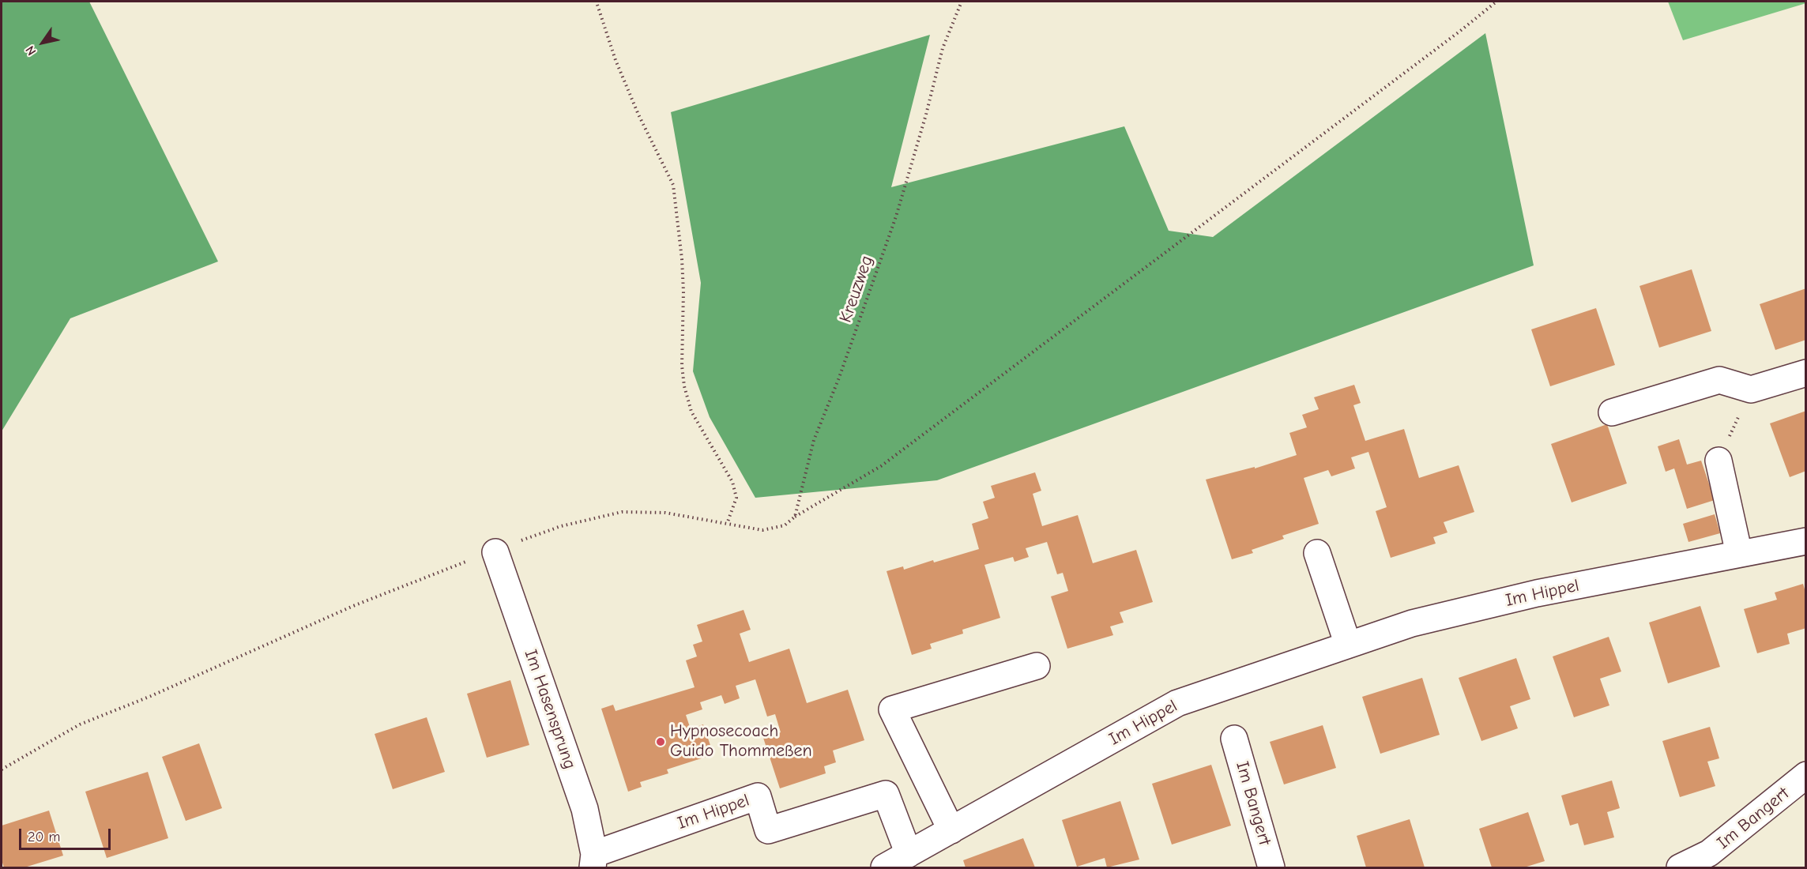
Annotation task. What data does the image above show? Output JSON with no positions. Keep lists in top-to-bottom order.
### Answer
{
  "streets": {
    "street": ["Im Hippel", "Im Hasensprung", "Im Bangert"],
    "path": ["Kreuzweg"]
  },
  "crossings": [
    ["Im Hippel", "Im Hasensprung"]
  ],
  "places": ["Hypnosecoach Guido Thommeßen"],
  "scale_bar": "20 m",
  "north": "bottom left"
}
